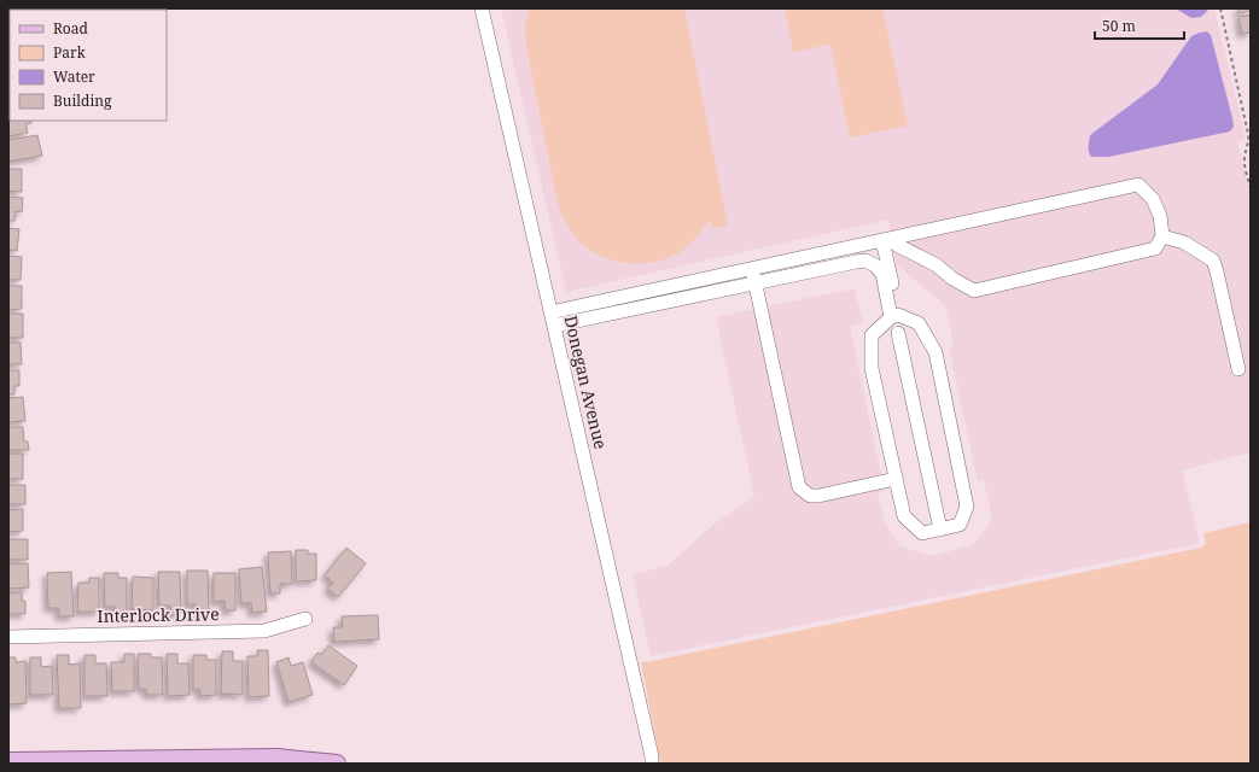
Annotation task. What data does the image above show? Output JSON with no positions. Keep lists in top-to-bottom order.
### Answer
{
  "streets": {
    "street": ["Donegan Avenue", "Interlock Drive"]
  },
  "legend": [
    "Road",
    "Park",
    "Water",
    "Building"
  ],
  "scale_bar": "50 m"
}
